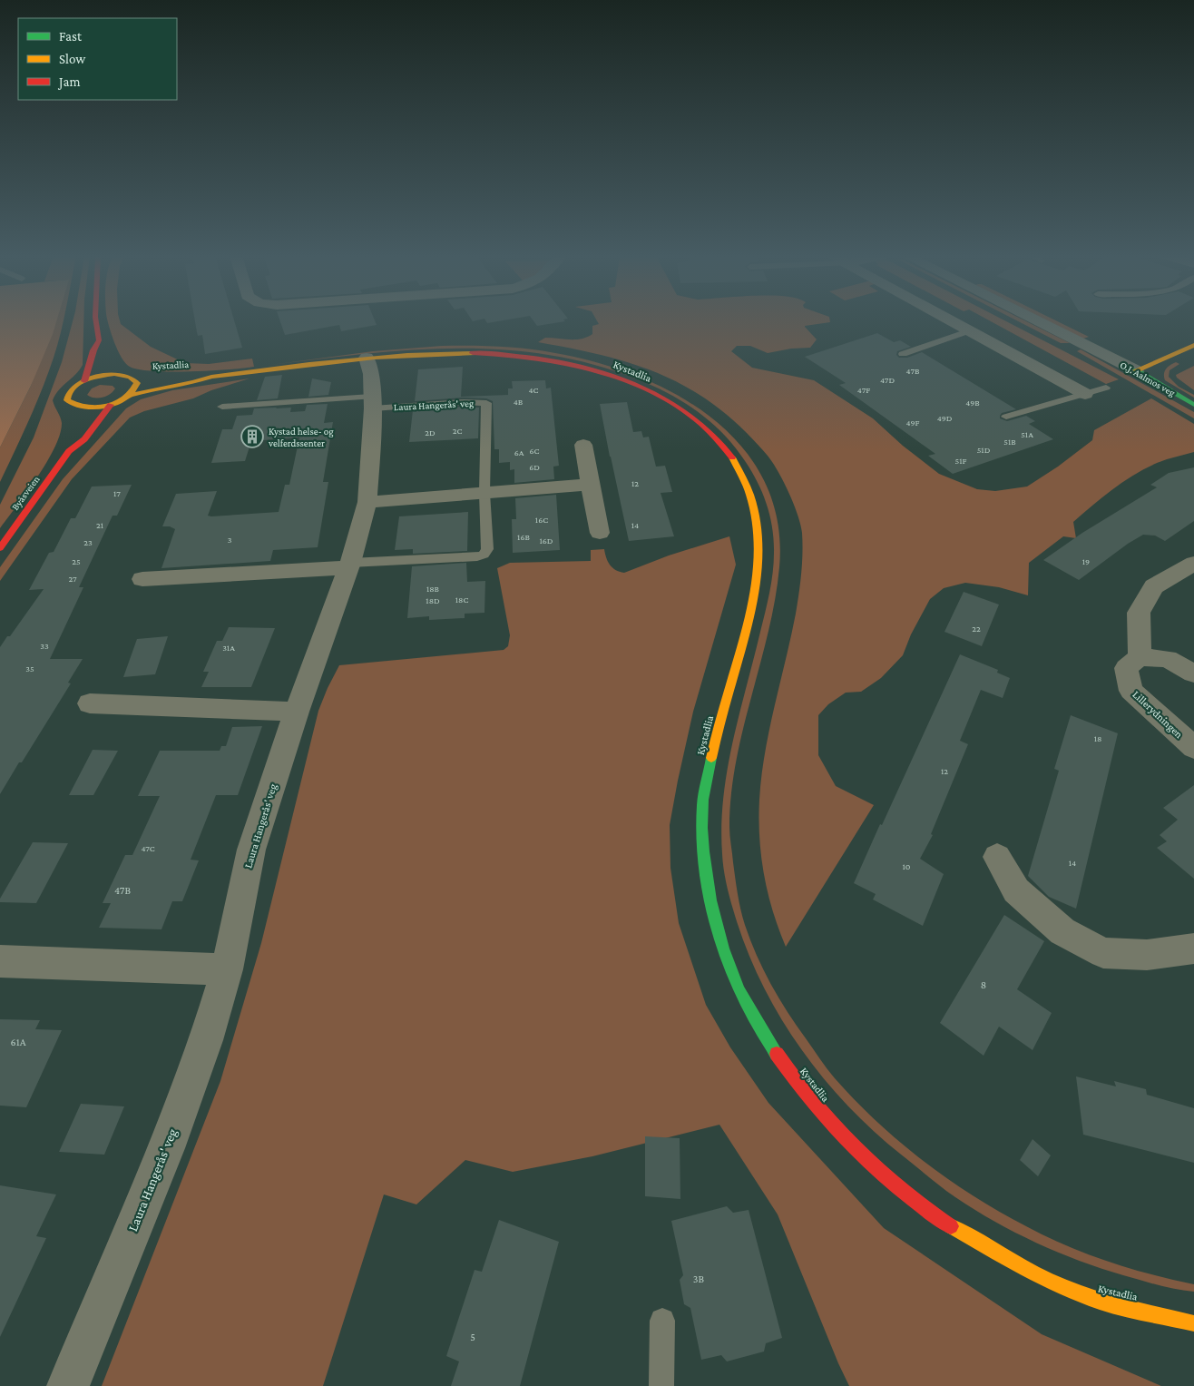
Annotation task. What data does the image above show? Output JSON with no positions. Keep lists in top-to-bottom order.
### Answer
{
  "streets": {
    "street": [
      "Kystadlia",
      "O.J. Aalmos veg",
      "Laura Hangerås' veg",
      "Byåsveien",
      "Lillerydningen"
    ]
  },
  "crossings": [
    ["Kystadlia", "Laura Hangerås' veg"],
    ["Kystadlia", "Byåsveien"]
  ],
  "places": {
    "building": ["Kystad helse- og velferdssenter"]
  },
  "house_numbers": [
    "47B",
    "47D",
    "4C",
    "47F",
    "4B",
    "49B",
    "49D",
    "49F",
    "2C",
    "2D",
    "51A",
    "51B",
    "51D",
    "6C",
    "6A",
    "51F",
    "6D",
    "12",
    "17",
    "16C",
    "21",
    "14",
    "16B",
    "3",
    "16D",
    "23",
    "25",
    "19",
    "27",
    "18B",
    "18C",
    "18D",
    "22",
    "33",
    "31A",
    "35",
    "18",
    "12",
    "47C",
    "14",
    "10",
    "47B",
    "8",
    "61A",
    "3B",
    "5"
  ],
  "legend": ["Fast", "Slow", "Jam"]
}
